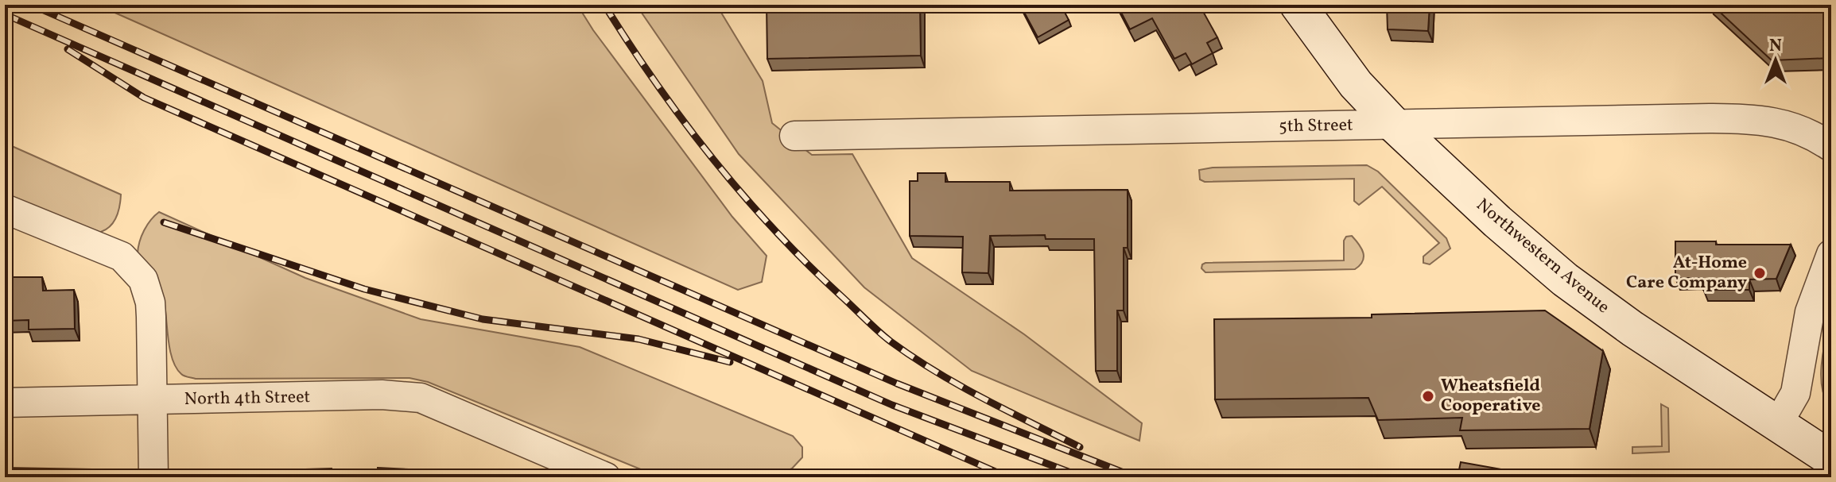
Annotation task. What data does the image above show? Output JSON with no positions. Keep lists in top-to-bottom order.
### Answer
{
  "streets": {
    "street": ["5th Street", "Northwestern Avenue", "North 4th Street"]
  },
  "crossings": [
    ["5th Street", "Northwestern Avenue"]
  ],
  "places": ["At-Home Care Company", "Wheatsfield Cooperative"],
  "north": "top"
}
